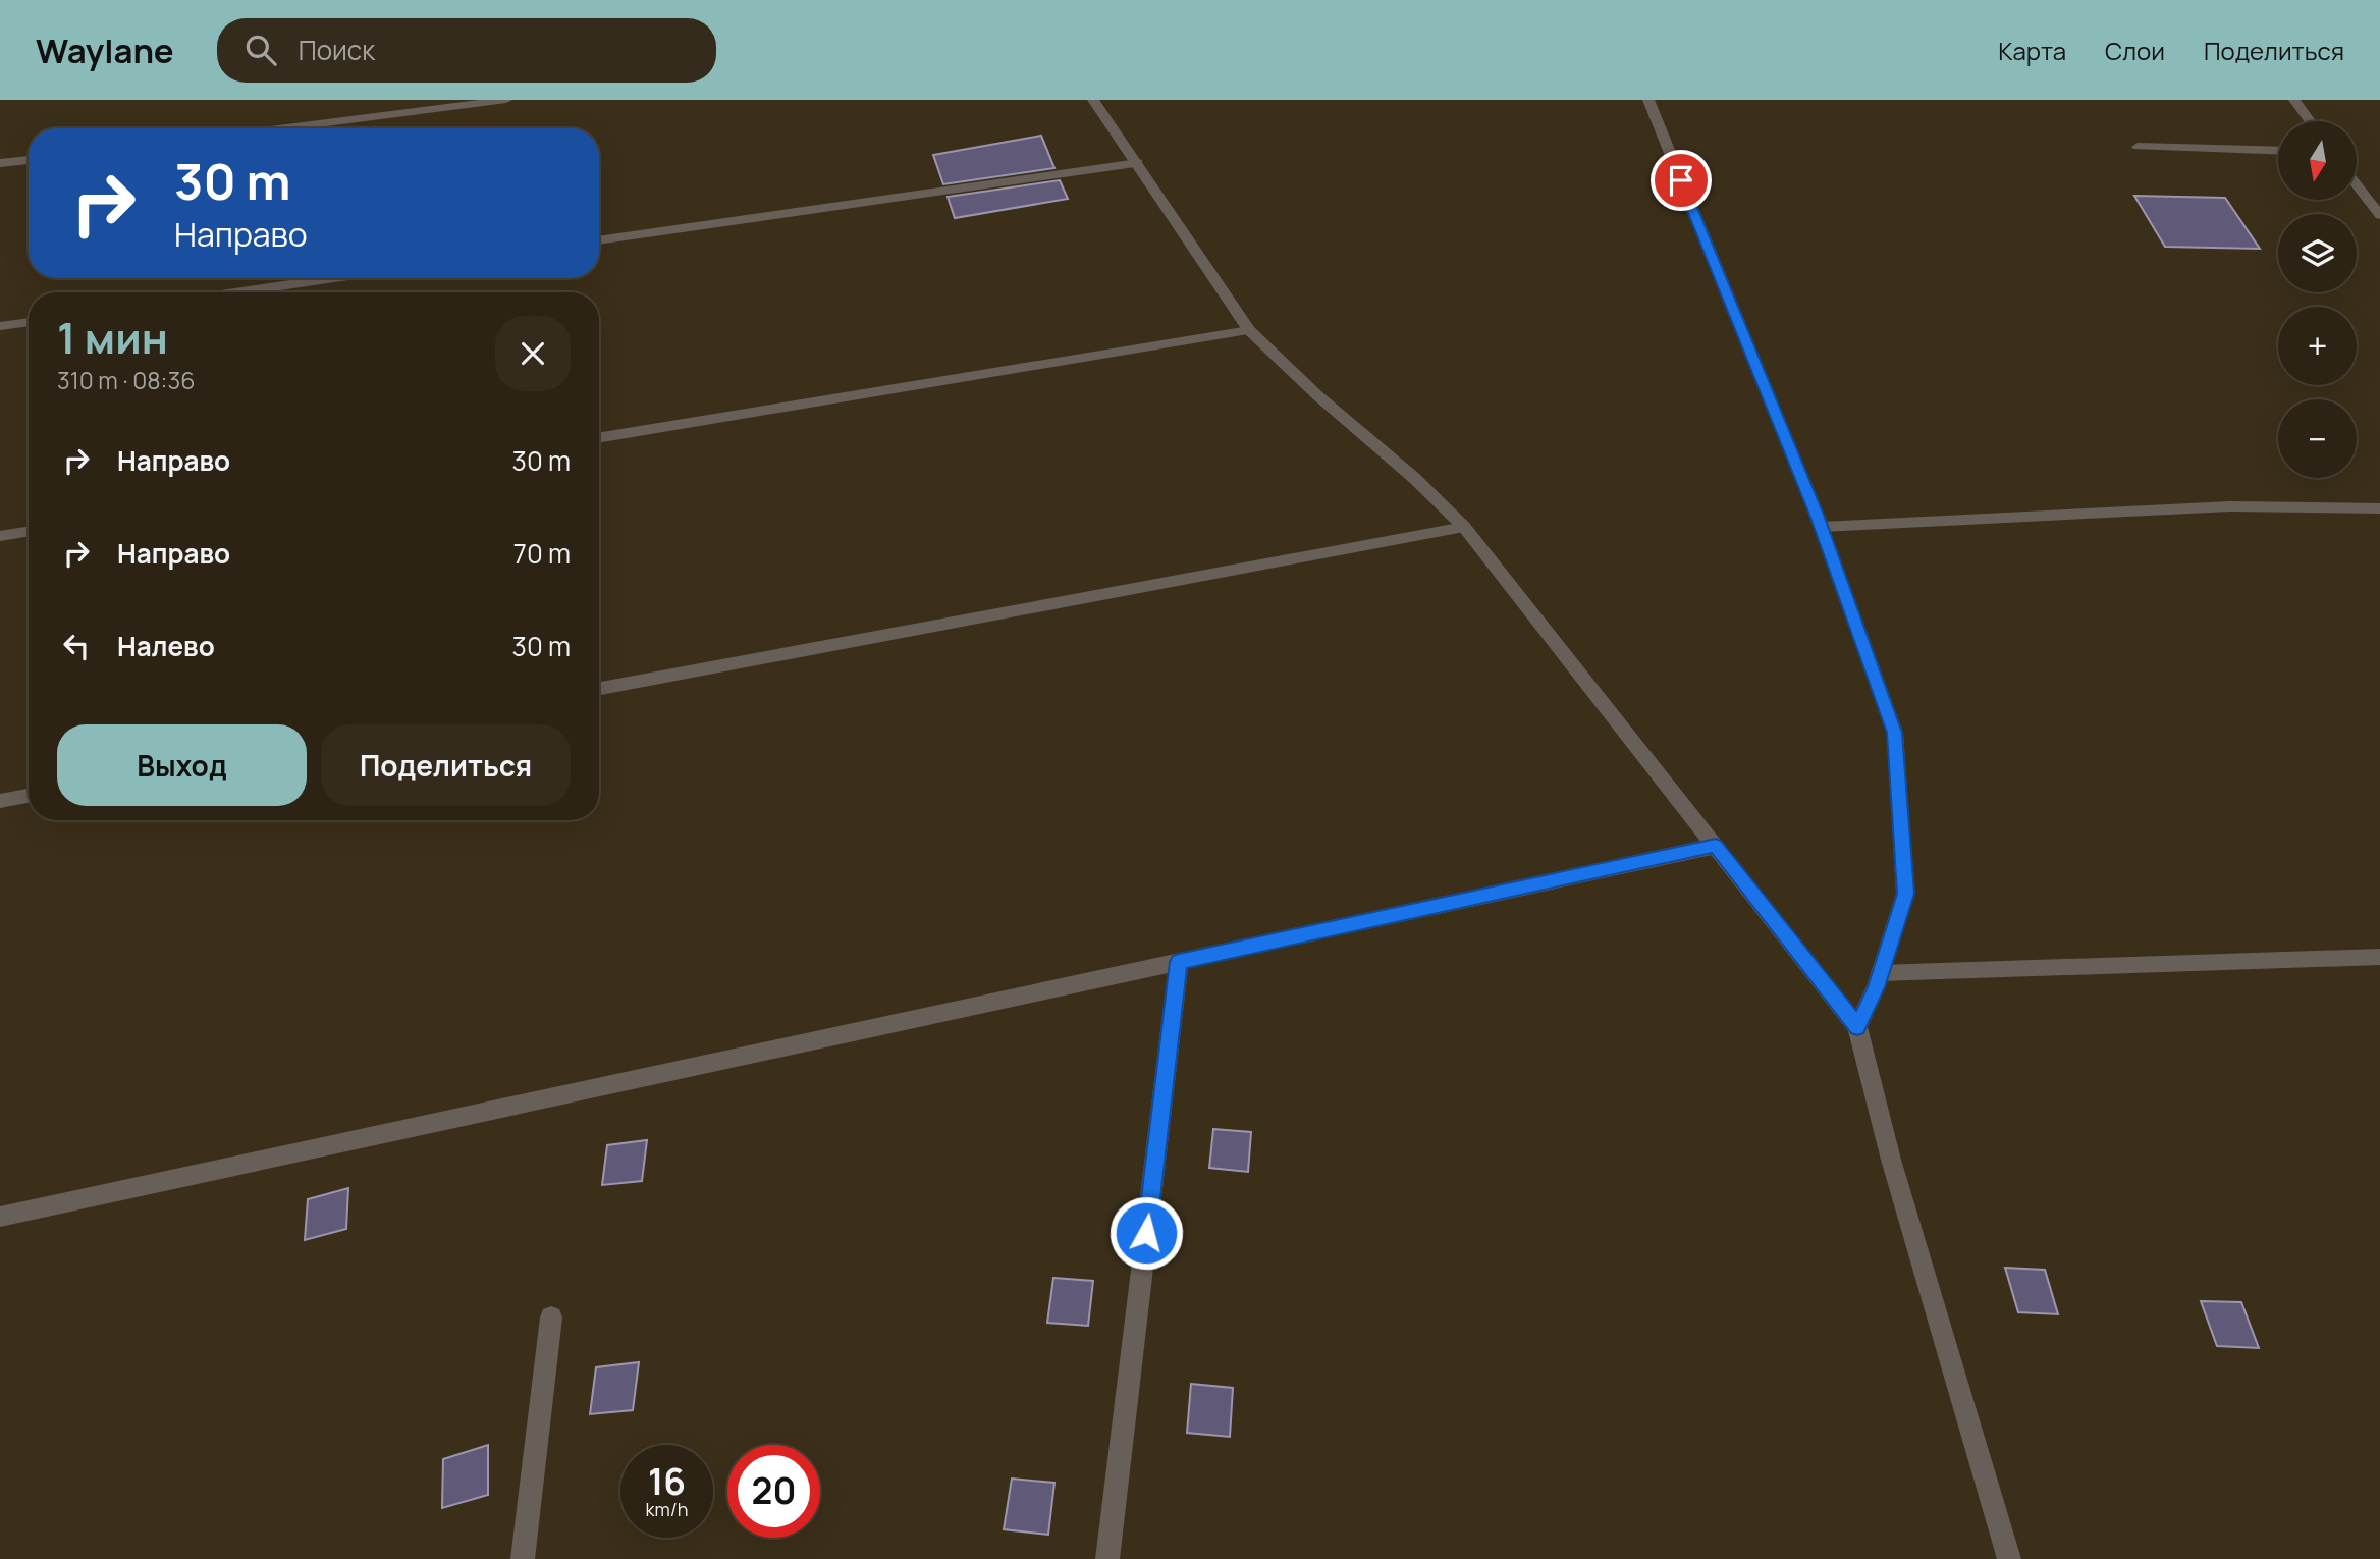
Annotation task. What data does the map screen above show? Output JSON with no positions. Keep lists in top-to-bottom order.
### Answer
{
  "north": "bottom",
  "page": {
    "header": "Waylane",
    "search": "Поиск",
    "nav": ["Карта", "Слои", "Поделиться"],
    "map_buttons": ["+", "−"],
    "turn": ["30 m", "Направо"],
    "heading": ["1 мин", "310 m · 08:36"],
    "list": [
      {
        "name": "Направо",
        "value": "30 m"
      },
      {
        "name": "Направо",
        "value": "70 m"
      },
      {
        "name": "Налево",
        "value": "30 m"
      }
    ],
    "buttons": ["Выход", "Поделиться"],
    "speed": "16 km/h",
    "limit": "20"
  }
}
